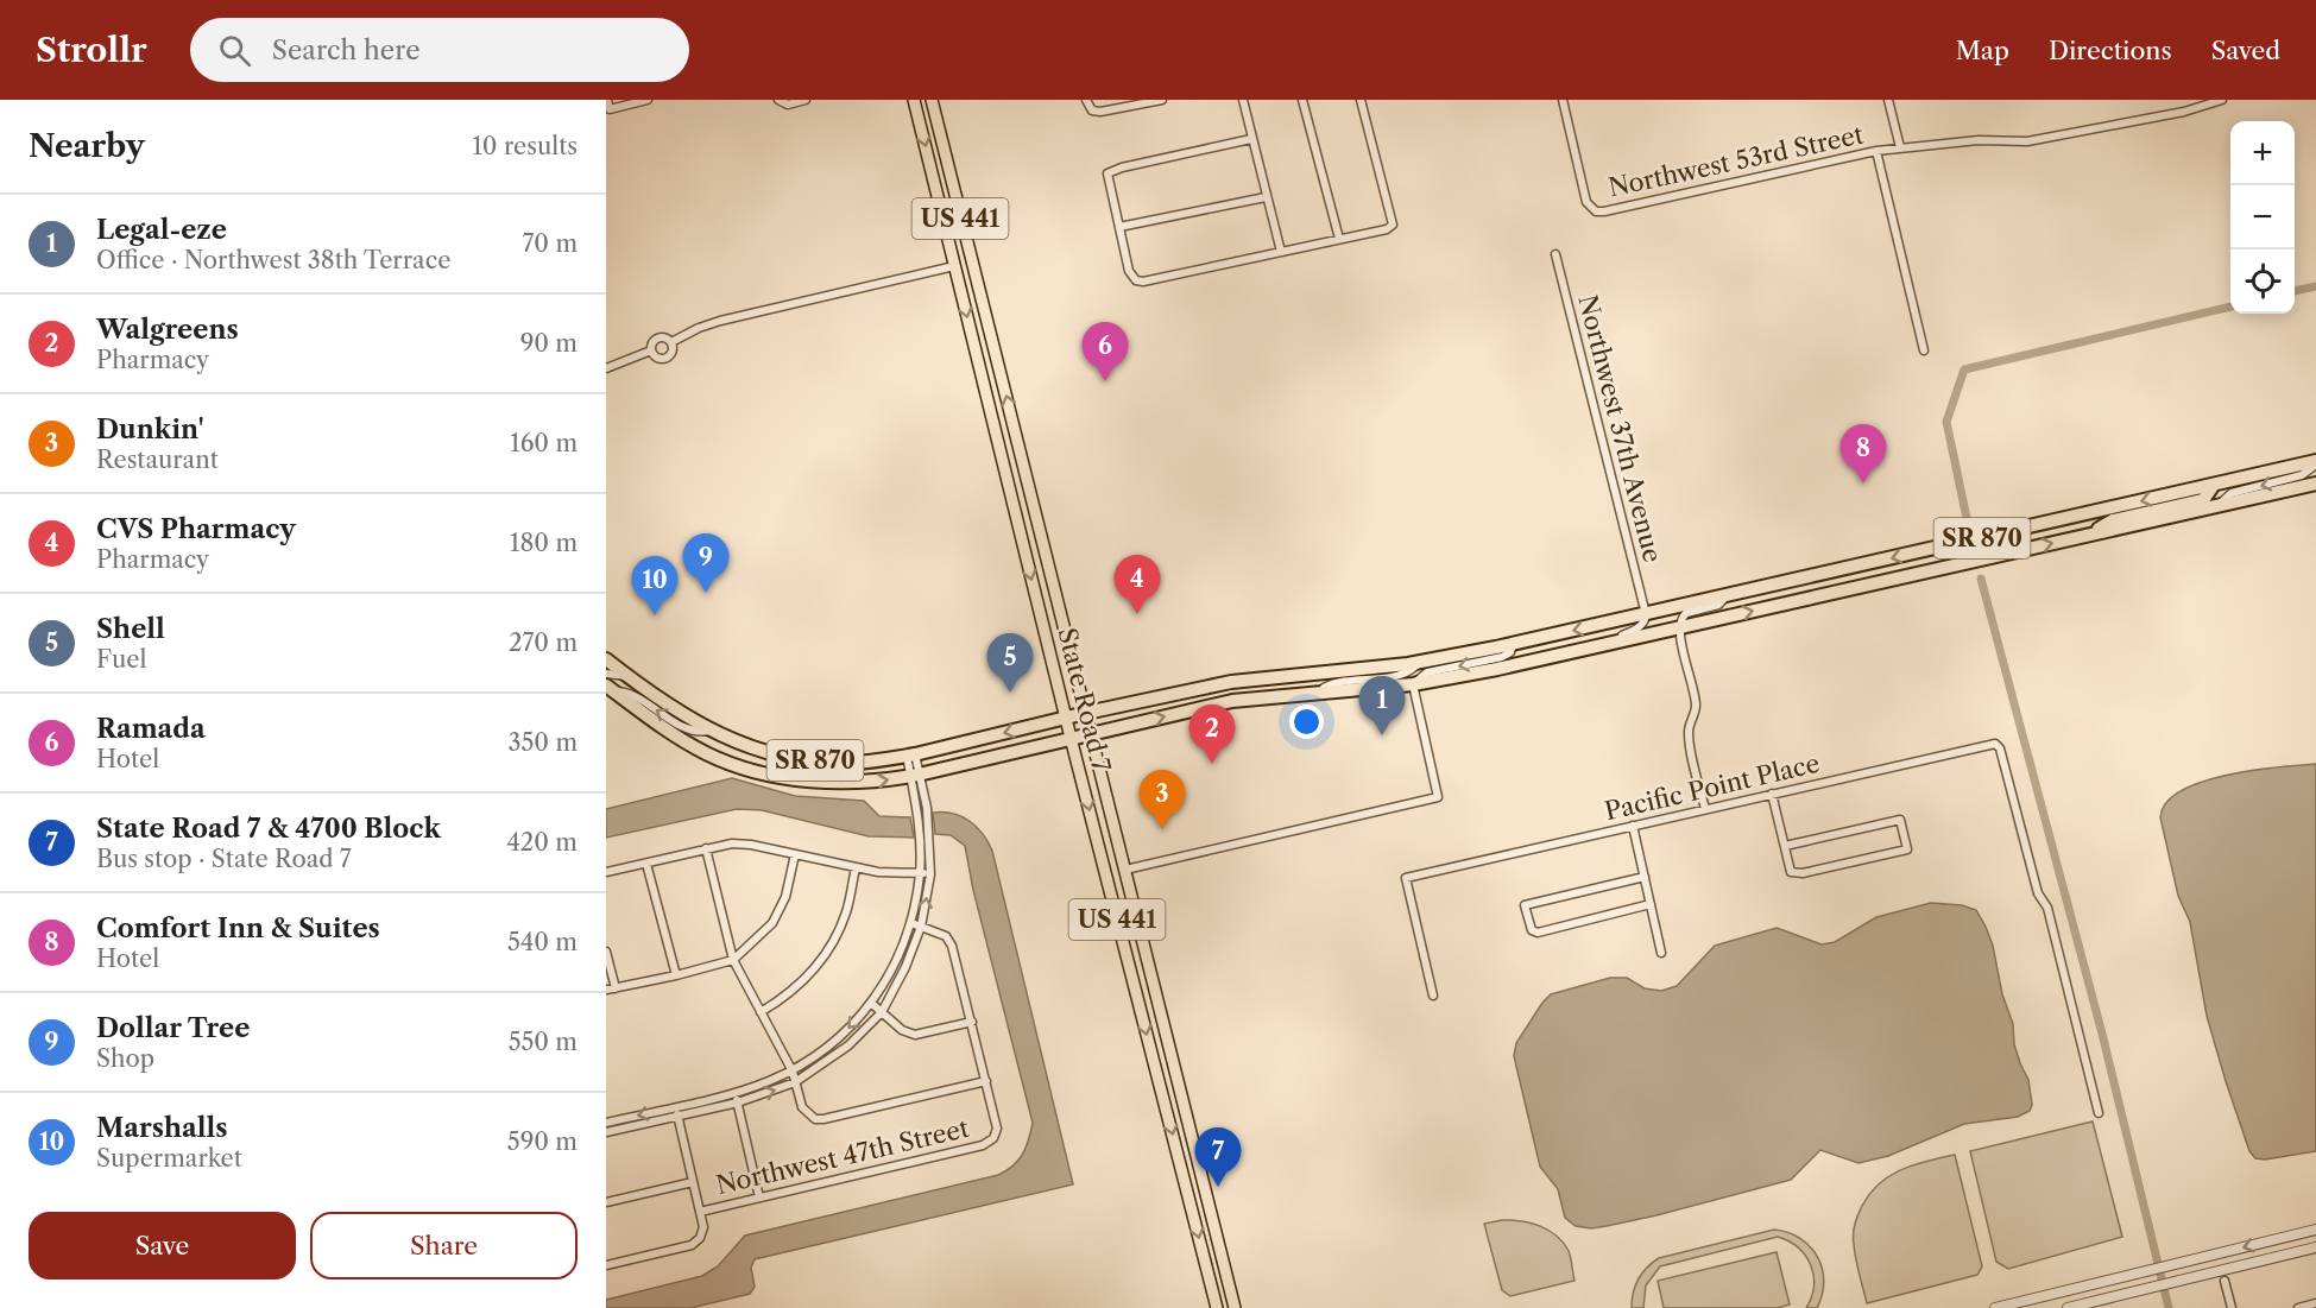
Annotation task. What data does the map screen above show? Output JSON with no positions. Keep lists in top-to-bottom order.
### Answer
{
  "streets": {
    "highway": ["SR 870"],
    "main road": ["US 441", "State Road 7"],
    "street": [
      "Northwest 53rd Street",
      "Northwest 37th Avenue",
      "Pacific Point Place",
      "Northwest 47th Street"
    ]
  },
  "crossings": [
    ["Northwest 37th Avenue", "SR 870"],
    ["SR 870", "State Road 7"]
  ],
  "page": {
    "header": "Strollr",
    "search": "Search here",
    "nav": ["Map", "Directions", "Saved"],
    "heading": ["Nearby", "10 results"],
    "map_buttons": ["+", "−"],
    "list": [
      {
        "mark": "1",
        "name": "Legal-eze",
        "note": "Office · Northwest 38th Terrace",
        "value": "70 m"
      },
      {
        "mark": "2",
        "name": "Walgreens",
        "note": "Pharmacy",
        "value": "90 m"
      },
      {
        "mark": "3",
        "name": "Dunkin'",
        "note": "Restaurant",
        "value": "160 m"
      },
      {
        "mark": "4",
        "name": "CVS Pharmacy",
        "note": "Pharmacy",
        "value": "180 m"
      },
      {
        "mark": "5",
        "name": "Shell",
        "note": "Fuel",
        "value": "270 m"
      },
      {
        "mark": "6",
        "name": "Ramada",
        "note": "Hotel",
        "value": "350 m"
      },
      {
        "mark": "7",
        "name": "State Road 7 & 4700 Block",
        "note": "Bus stop · State Road 7",
        "value": "420 m"
      },
      {
        "mark": "8",
        "name": "Comfort Inn & Suites",
        "note": "Hotel",
        "value": "540 m"
      },
      {
        "mark": "9",
        "name": "Dollar Tree",
        "note": "Shop",
        "value": "550 m"
      },
      {
        "mark": "10",
        "name": "Marshalls",
        "note": "Supermarket",
        "value": "590 m"
      }
    ],
    "pins": [
      "6",
      "8",
      "9",
      "4",
      "10",
      "5",
      "1",
      "2",
      "3",
      "7"
    ],
    "buttons": ["Save", "Share"]
  }
}
